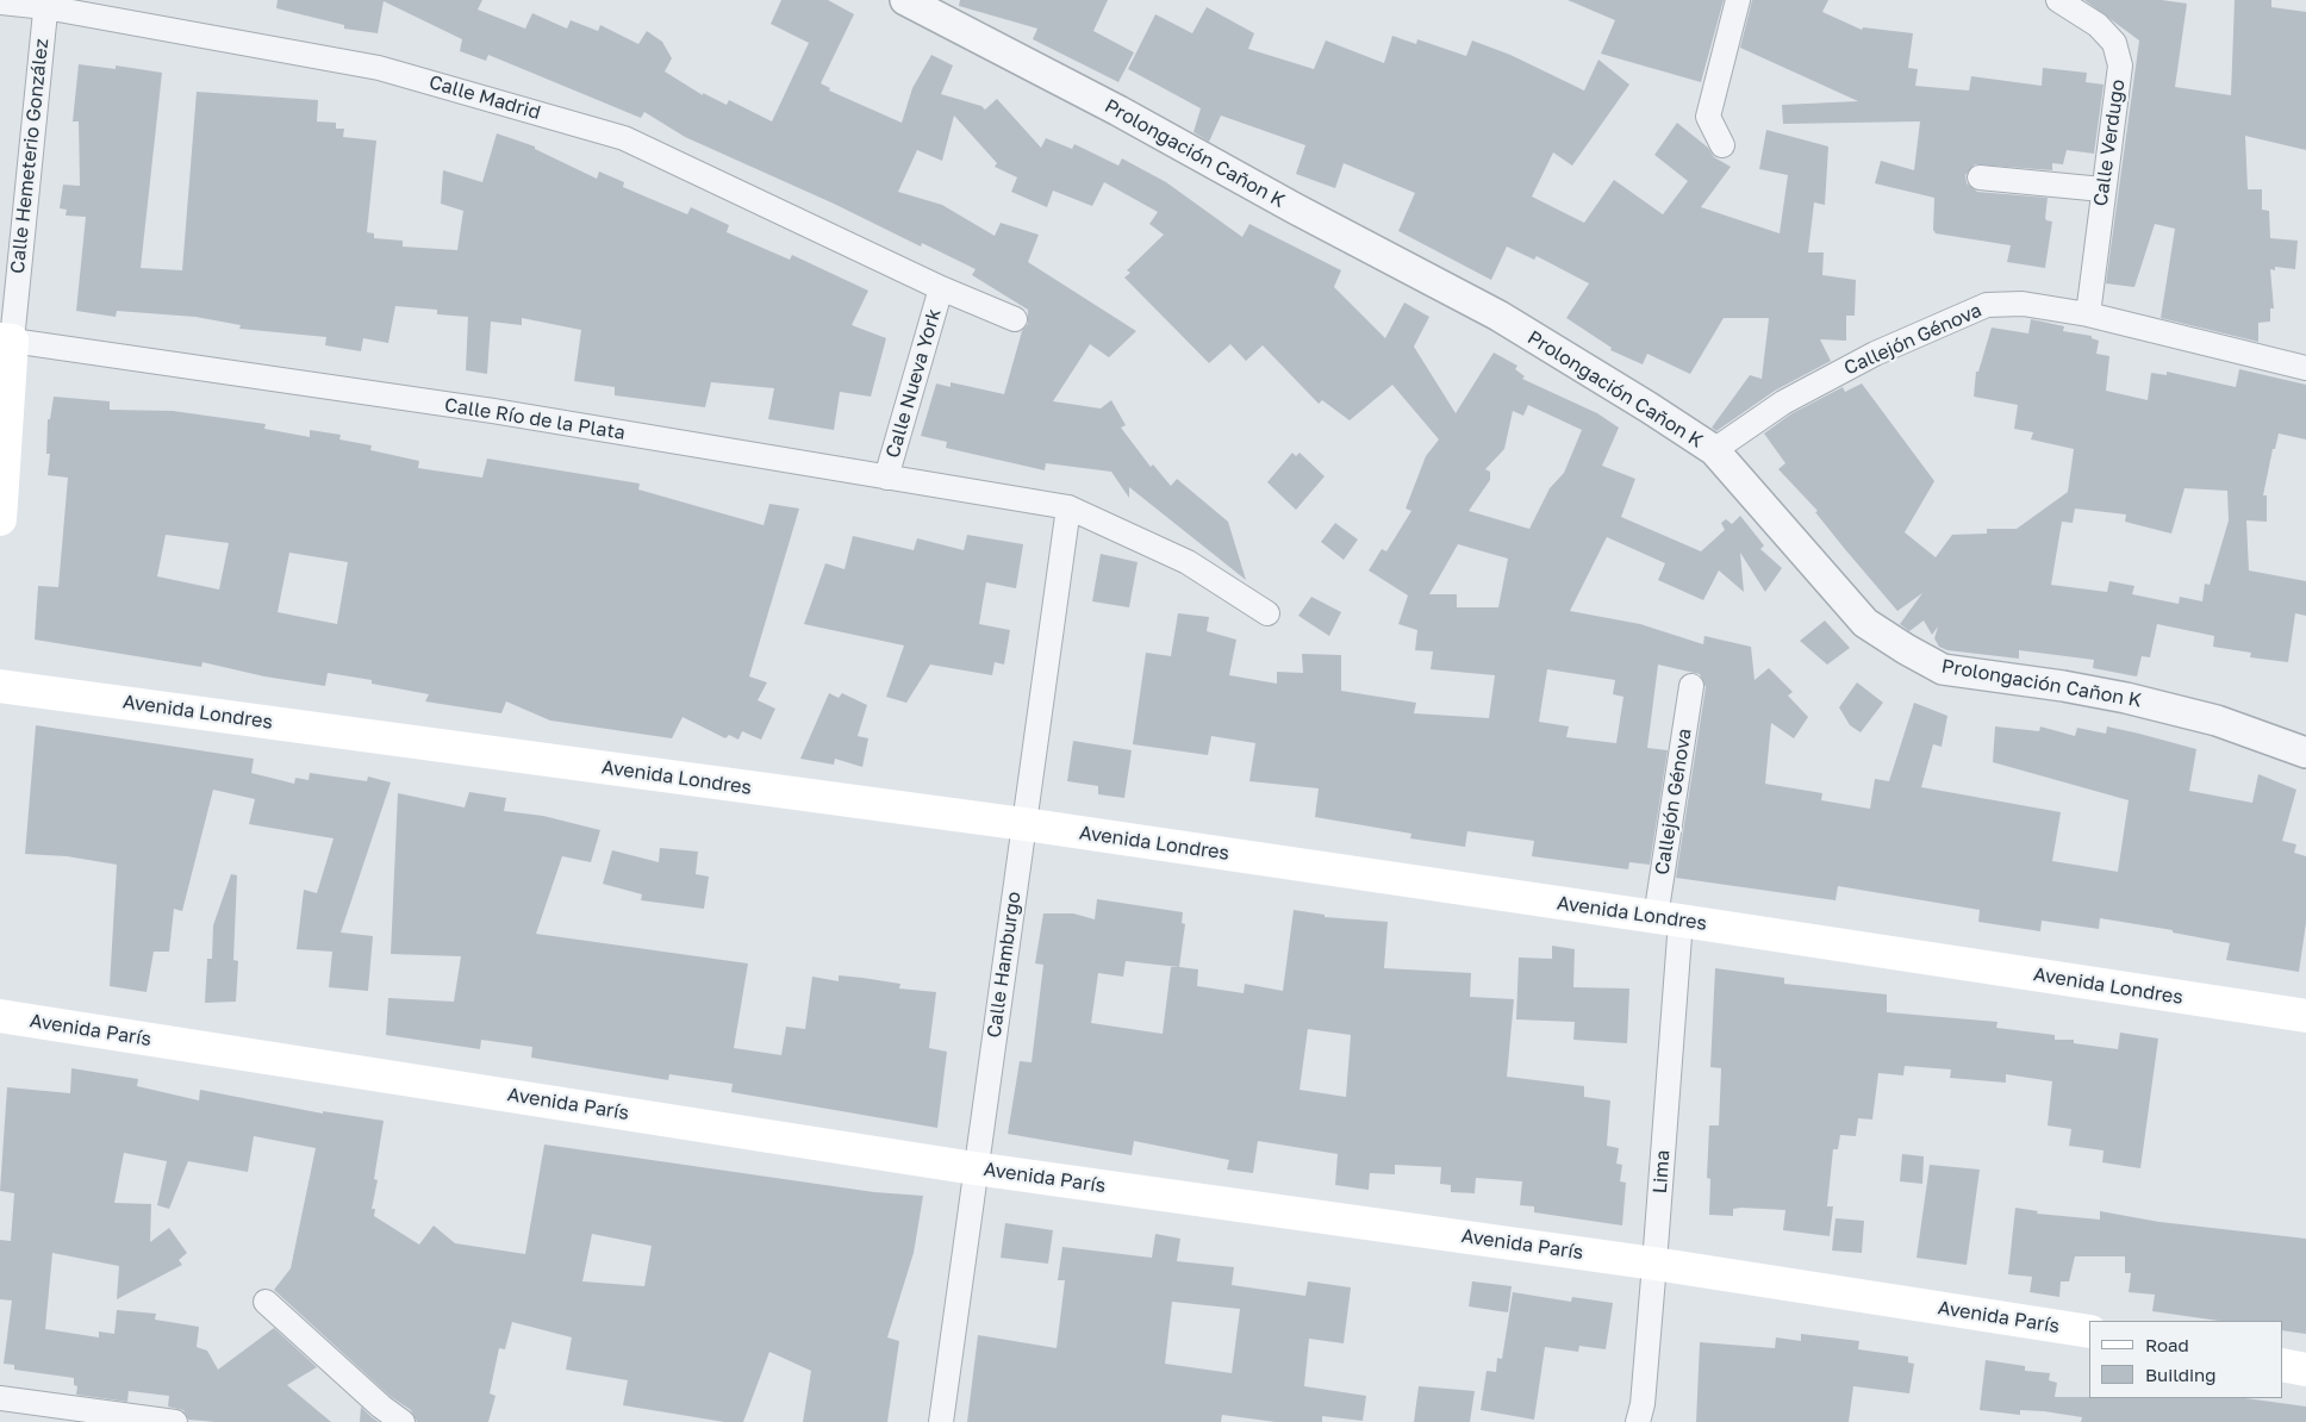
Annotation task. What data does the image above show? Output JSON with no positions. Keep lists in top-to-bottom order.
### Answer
{
  "streets": {
    "main road": ["Calle Hemeterio González", "Avenida Londres", "Avenida París"],
    "street": [
      "Calle Madrid",
      "Calle Verdugo",
      "Prolongación Cañon K",
      "Callejón Génova",
      "Calle Nueva York",
      "Calle Río de la Plata",
      "Calle Hamburgo",
      "Lima"
    ]
  },
  "crossings": [
    ["Calle Madrid", "Calle Hemeterio González"],
    ["Calle Madrid", "Calle Nueva York"],
    ["Calle Verdugo", "Callejón Génova"],
    ["Prolongación Cañon K", "Callejón Génova"],
    ["Calle Hemeterio González", "Calle Río de la Plata"],
    ["Callejón Génova", "Avenida Londres"],
    ["Callejón Génova", "Lima"],
    ["Calle Nueva York", "Calle Río de la Plata"],
    ["Calle Río de la Plata", "Calle Hamburgo"],
    ["Avenida Londres", "Calle Hamburgo"],
    ["Avenida Londres", "Lima"],
    ["Calle Hamburgo", "Avenida París"],
    ["Avenida París", "Lima"]
  ],
  "legend": ["Road", "Building"]
}
